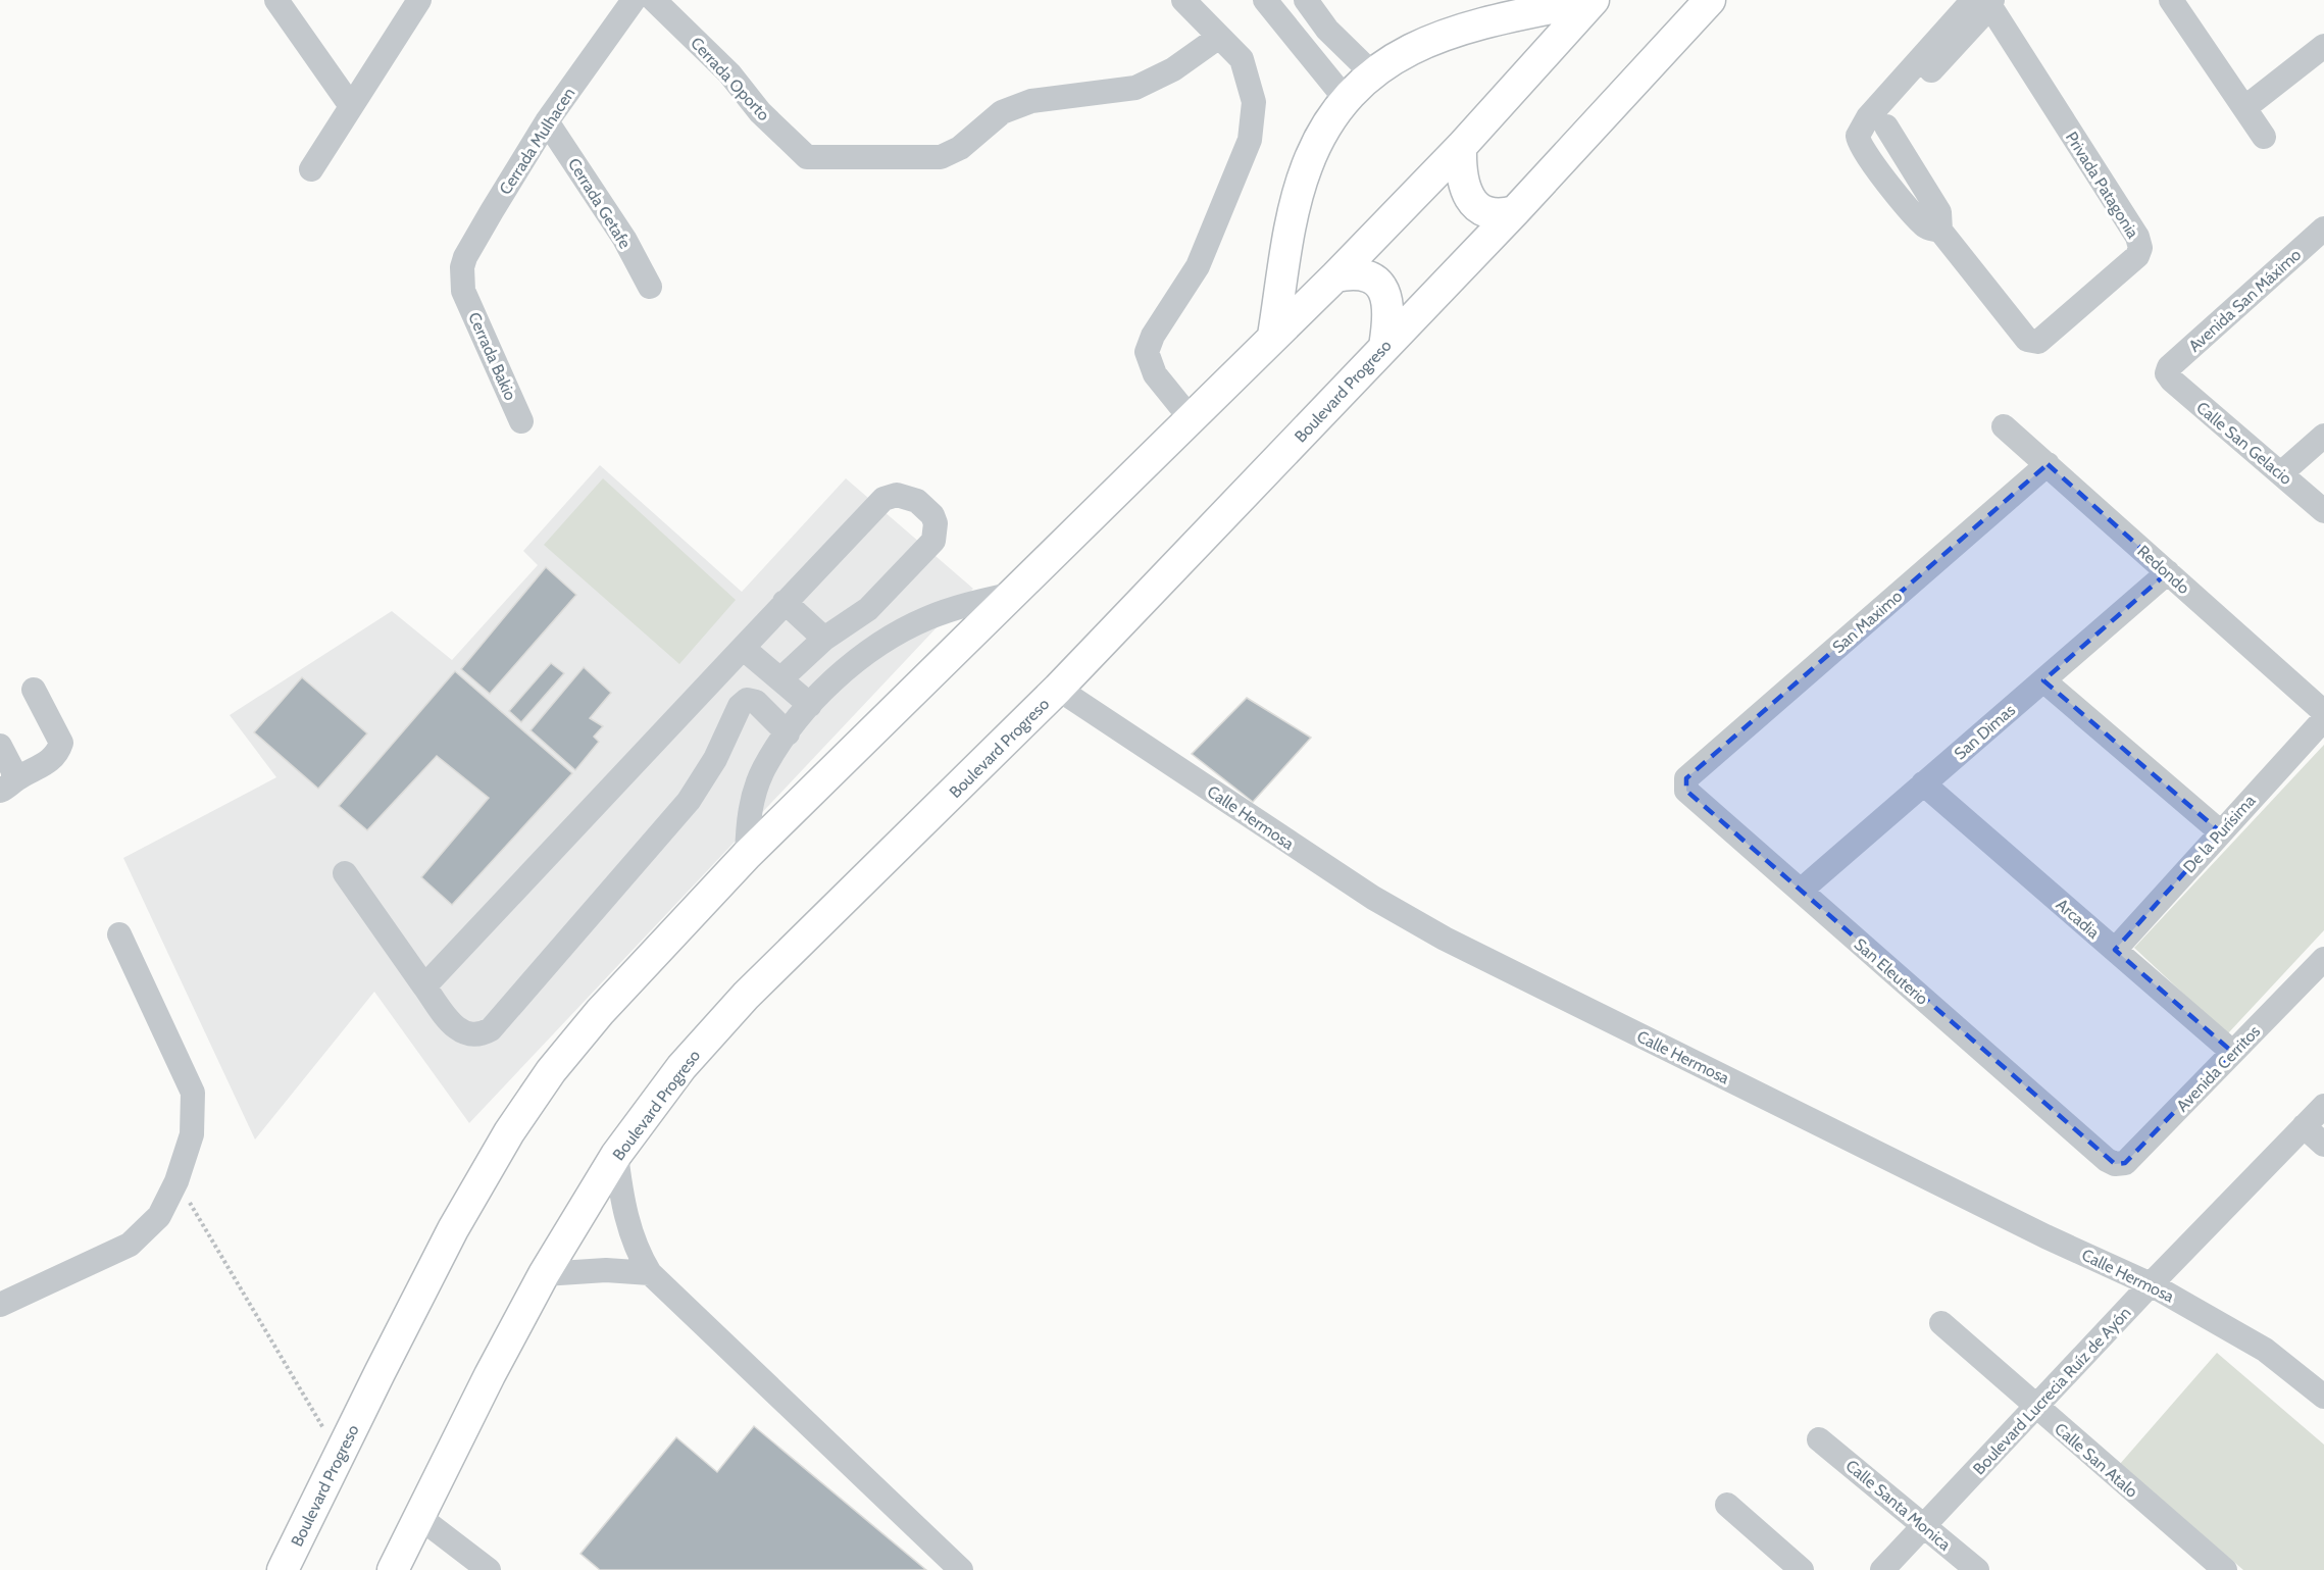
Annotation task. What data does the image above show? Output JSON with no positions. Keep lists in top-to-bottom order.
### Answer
{
  "streets": {
    "main road": ["Boulevard Progreso"],
    "street": [
      "Cerrada Oporto",
      "Cerrada Mulhacen",
      "Privada Patagonia",
      "Cerrada Getafe",
      "Avenida San Máximo",
      "Cerrada Bakio",
      "Calle San Gelacio",
      "Redondo",
      "San Maximo",
      "San Dimas",
      "Calle Hermosa",
      "De la Purísima",
      "Arcadia",
      "San Eleuterio",
      "Avenida Cerritos",
      "Boulevard Lucrecia Ruíz de Ayón",
      "Calle San Atalo",
      "Calle Santa Monica"
    ]
  },
  "crossings": [
    ["Cerrada Mulhacen", "Cerrada Getafe"],
    ["Cerrada Mulhacen", "Cerrada Bakio"],
    ["Avenida San Máximo", "Calle San Gelacio"],
    ["Boulevard Progreso", "Calle Hermosa"],
    ["Redondo", "San Maximo"],
    ["Redondo", "San Dimas"],
    ["San Maximo", "San Eleuterio"],
    ["San Dimas", "Arcadia"],
    ["San Dimas", "San Eleuterio"],
    ["Calle Hermosa", "Boulevard Lucrecia Ruíz de Ayón"],
    ["De la Purísima", "Arcadia"],
    ["Arcadia", "Avenida Cerritos"],
    ["San Eleuterio", "Avenida Cerritos"],
    ["Boulevard Lucrecia Ruíz de Ayón", "Calle San Atalo"],
    ["Boulevard Lucrecia Ruíz de Ayón", "Calle Santa Monica"]
  ]
}
